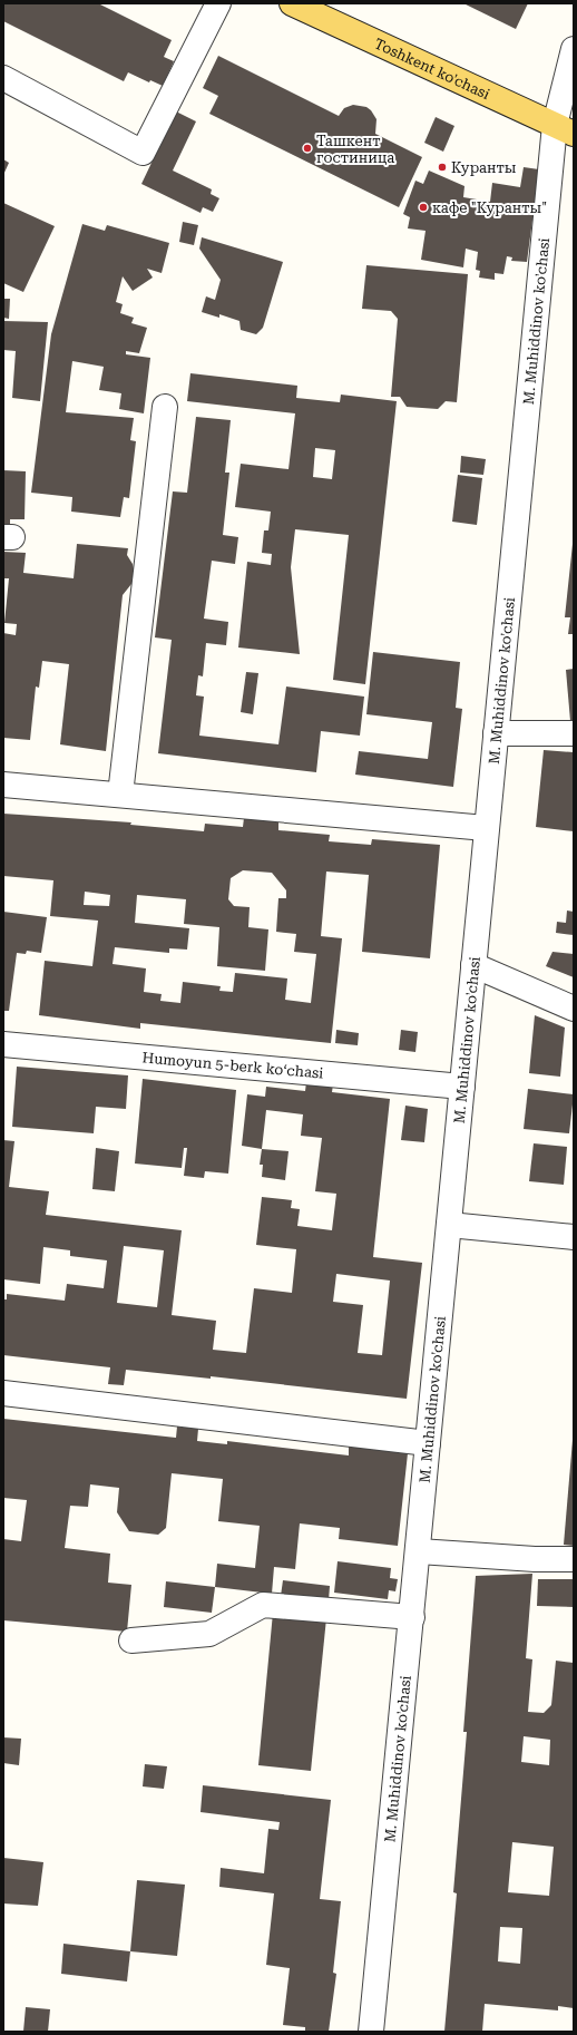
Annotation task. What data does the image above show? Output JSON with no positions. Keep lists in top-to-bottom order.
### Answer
{
  "streets": {
    "main road": ["Toshkent ko'chasi"],
    "street": ["M. Muhiddinov ko'chasi", "Humoyun 5-berk koʻchasi"]
  },
  "crossings": [
    ["Toshkent ko'chasi", "M. Muhiddinov ko'chasi"],
    ["M. Muhiddinov ko'chasi", "Humoyun 5-berk koʻchasi"]
  ],
  "places": ["Ташкент гостиница", "Куранты", "кафе \"Куранты\""]
}
